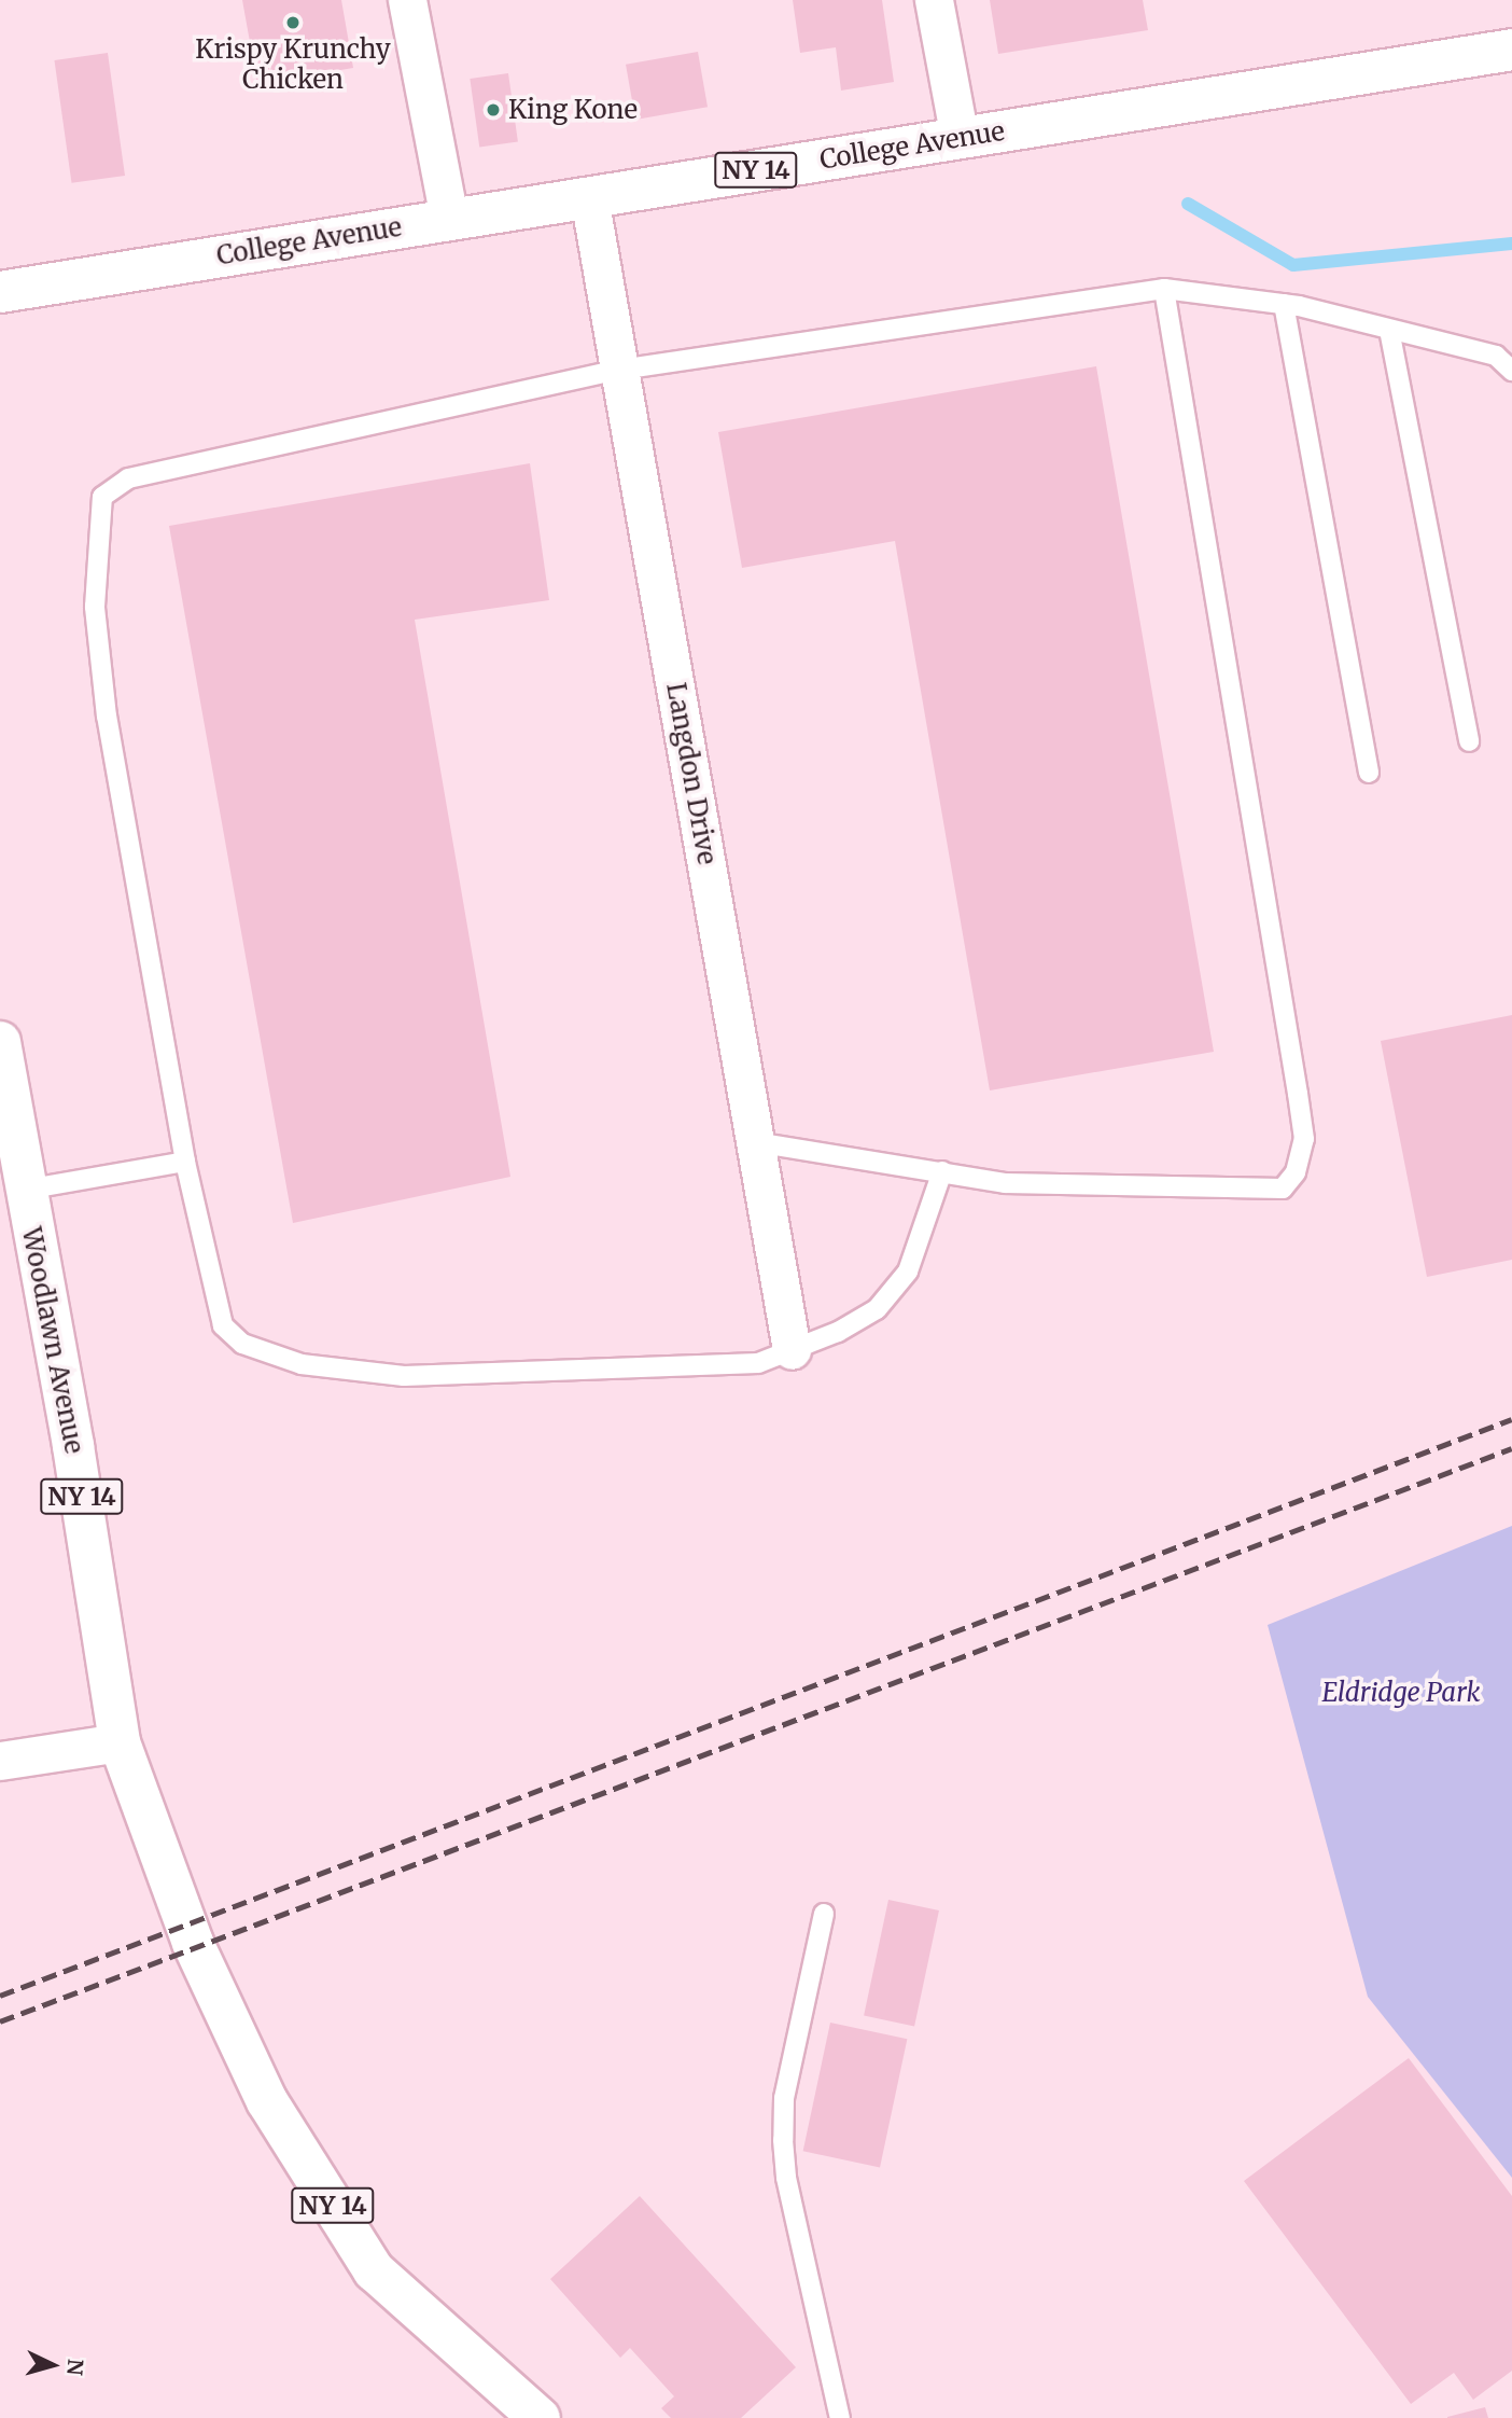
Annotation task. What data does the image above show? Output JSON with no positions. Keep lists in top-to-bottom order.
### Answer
{
  "streets": {
    "main road": ["College Avenue", "NY 14", "Woodlawn Avenue"],
    "street": ["Langdon Drive"]
  },
  "crossings": [
    ["College Avenue", "Langdon Drive"]
  ],
  "parks": ["Eldridge Park"],
  "places": ["Krispy Krunchy Chicken", "King Kone"],
  "north": "right"
}
